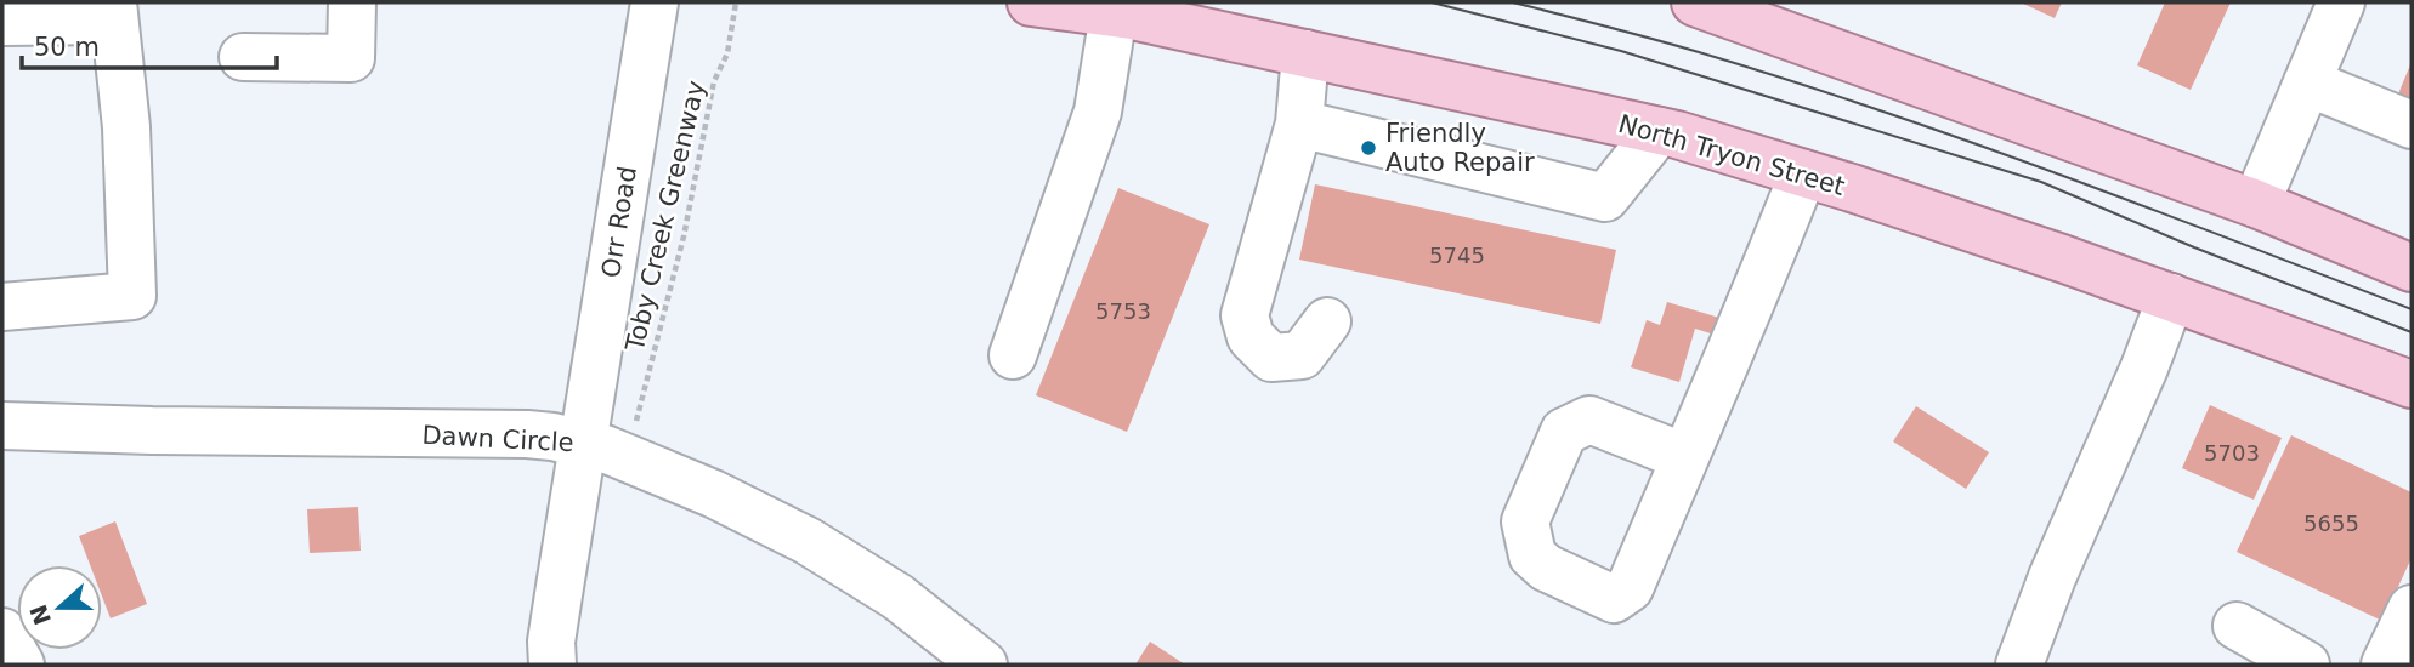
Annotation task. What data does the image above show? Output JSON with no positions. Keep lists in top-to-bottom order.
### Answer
{
  "streets": {
    "main road": ["North Tryon Street"],
    "street": ["Orr Road", "Dawn Circle"],
    "path": ["Toby Creek Greenway"]
  },
  "crossings": [
    ["Orr Road", "Dawn Circle"]
  ],
  "places": ["Friendly Auto Repair"],
  "house_numbers": [
    "5745",
    "5753",
    "5703",
    "5655"
  ],
  "scale_bar": "50 m",
  "north": "left"
}
